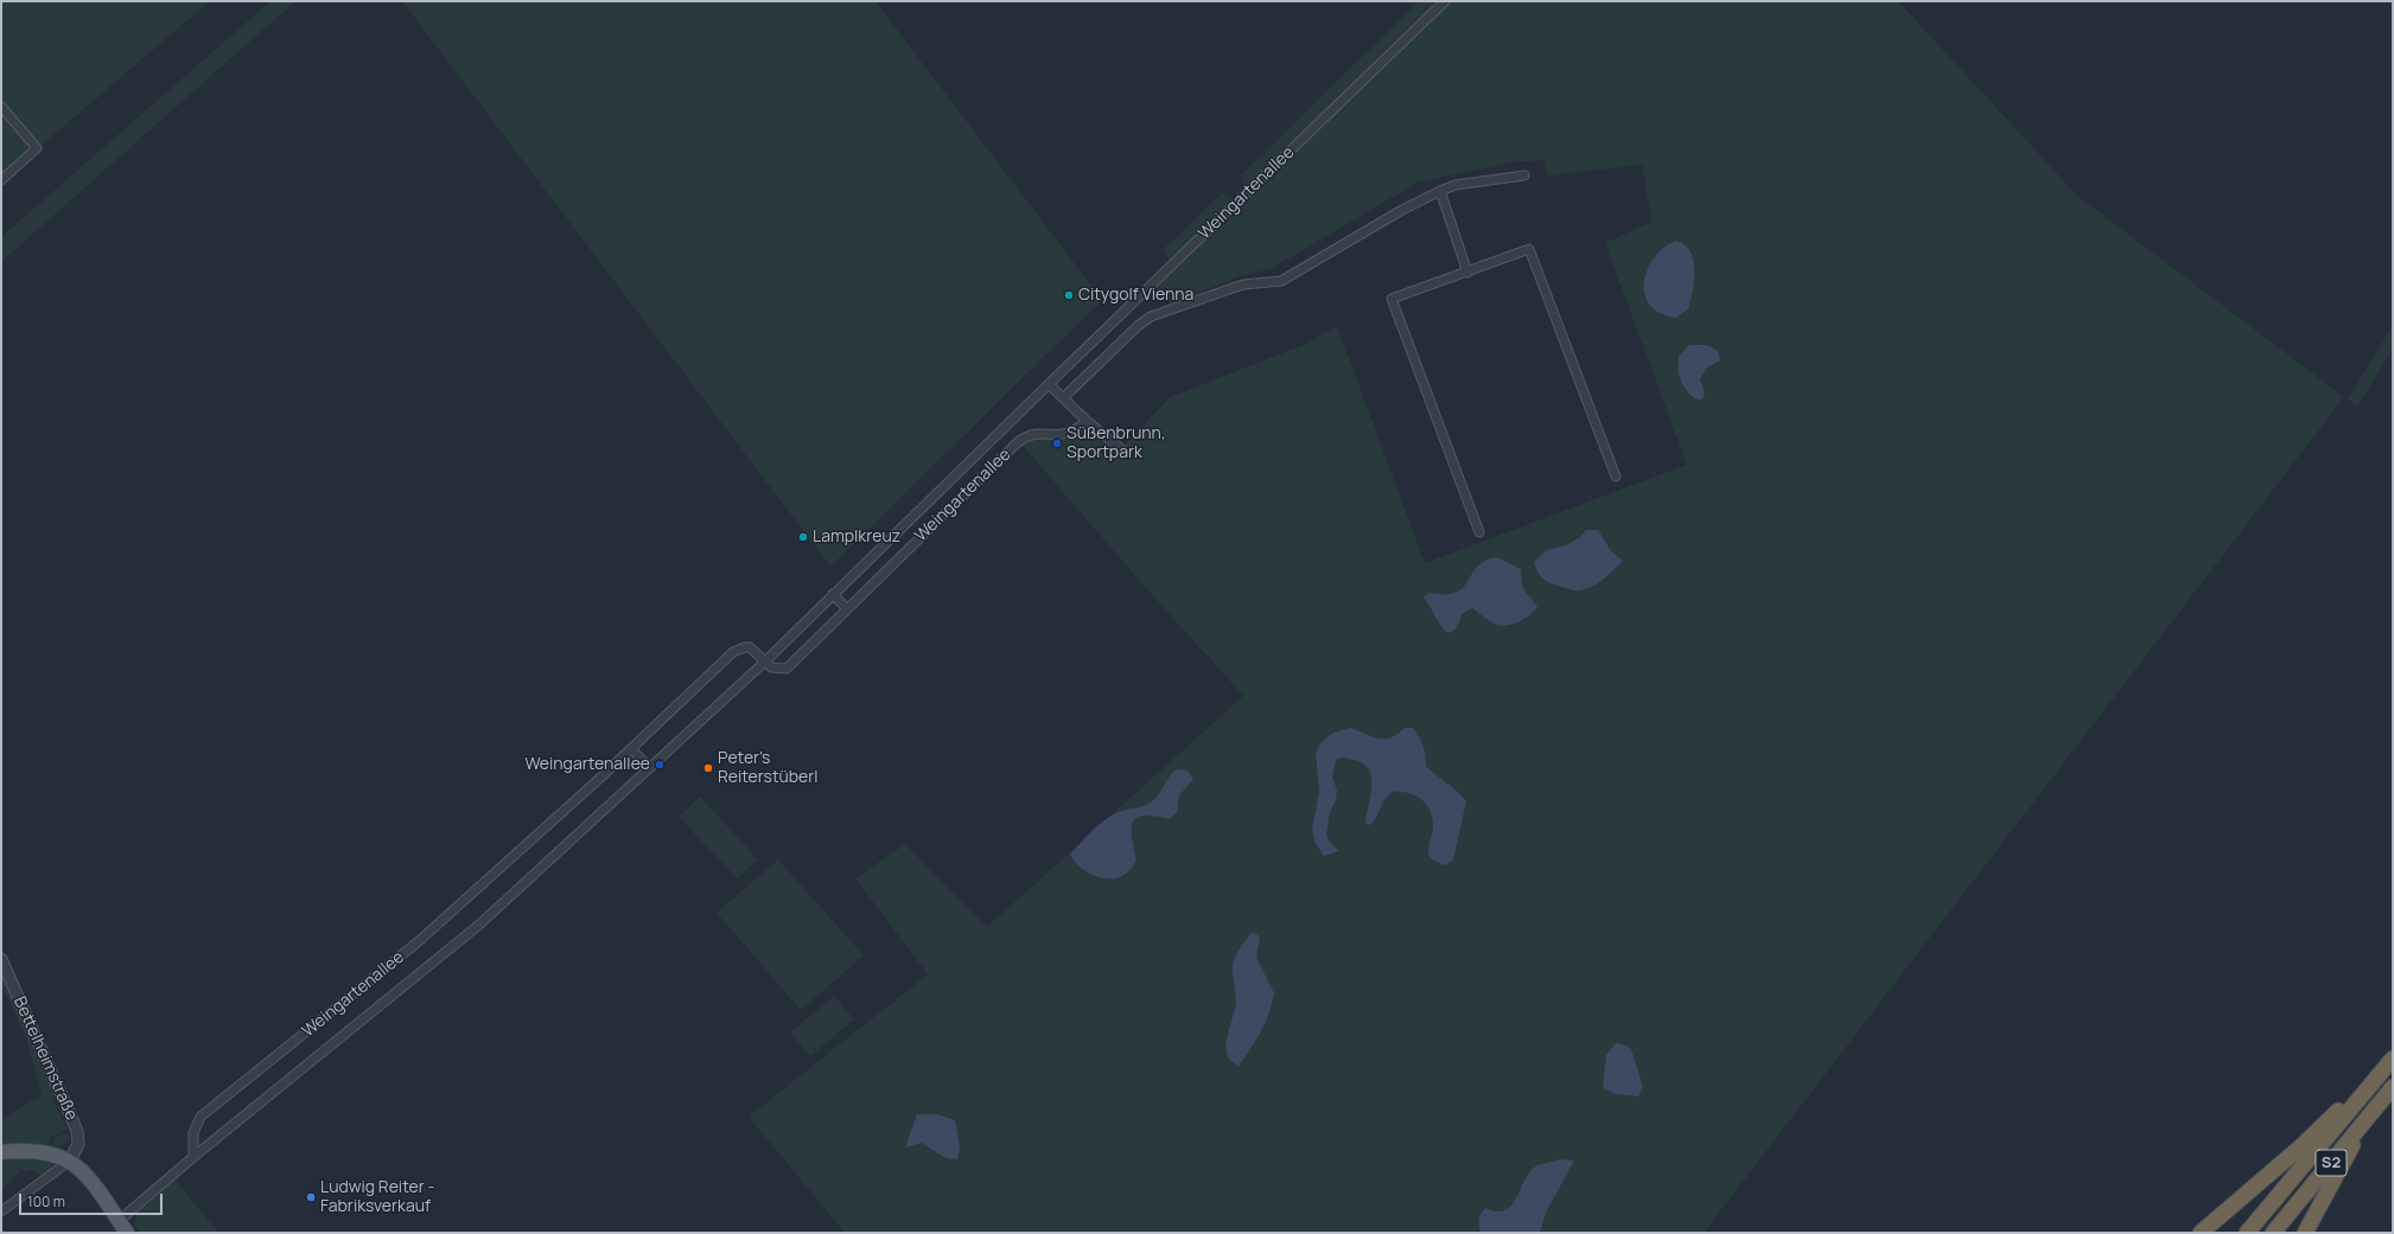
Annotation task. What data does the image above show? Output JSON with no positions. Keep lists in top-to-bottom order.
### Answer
{
  "streets": {
    "highway": ["S2"],
    "street": ["Weingartenallee", "Bettelheimstraße"]
  },
  "places": [
    "Citygolf Vienna",
    "Süßenbrunn, Sportpark",
    "Lamplkreuz",
    "Weingartenallee",
    "Peter's Reiterstüberl",
    "Ludwig Reiter - Fabriksverkauf"
  ],
  "scale_bar": "100 m"
}
